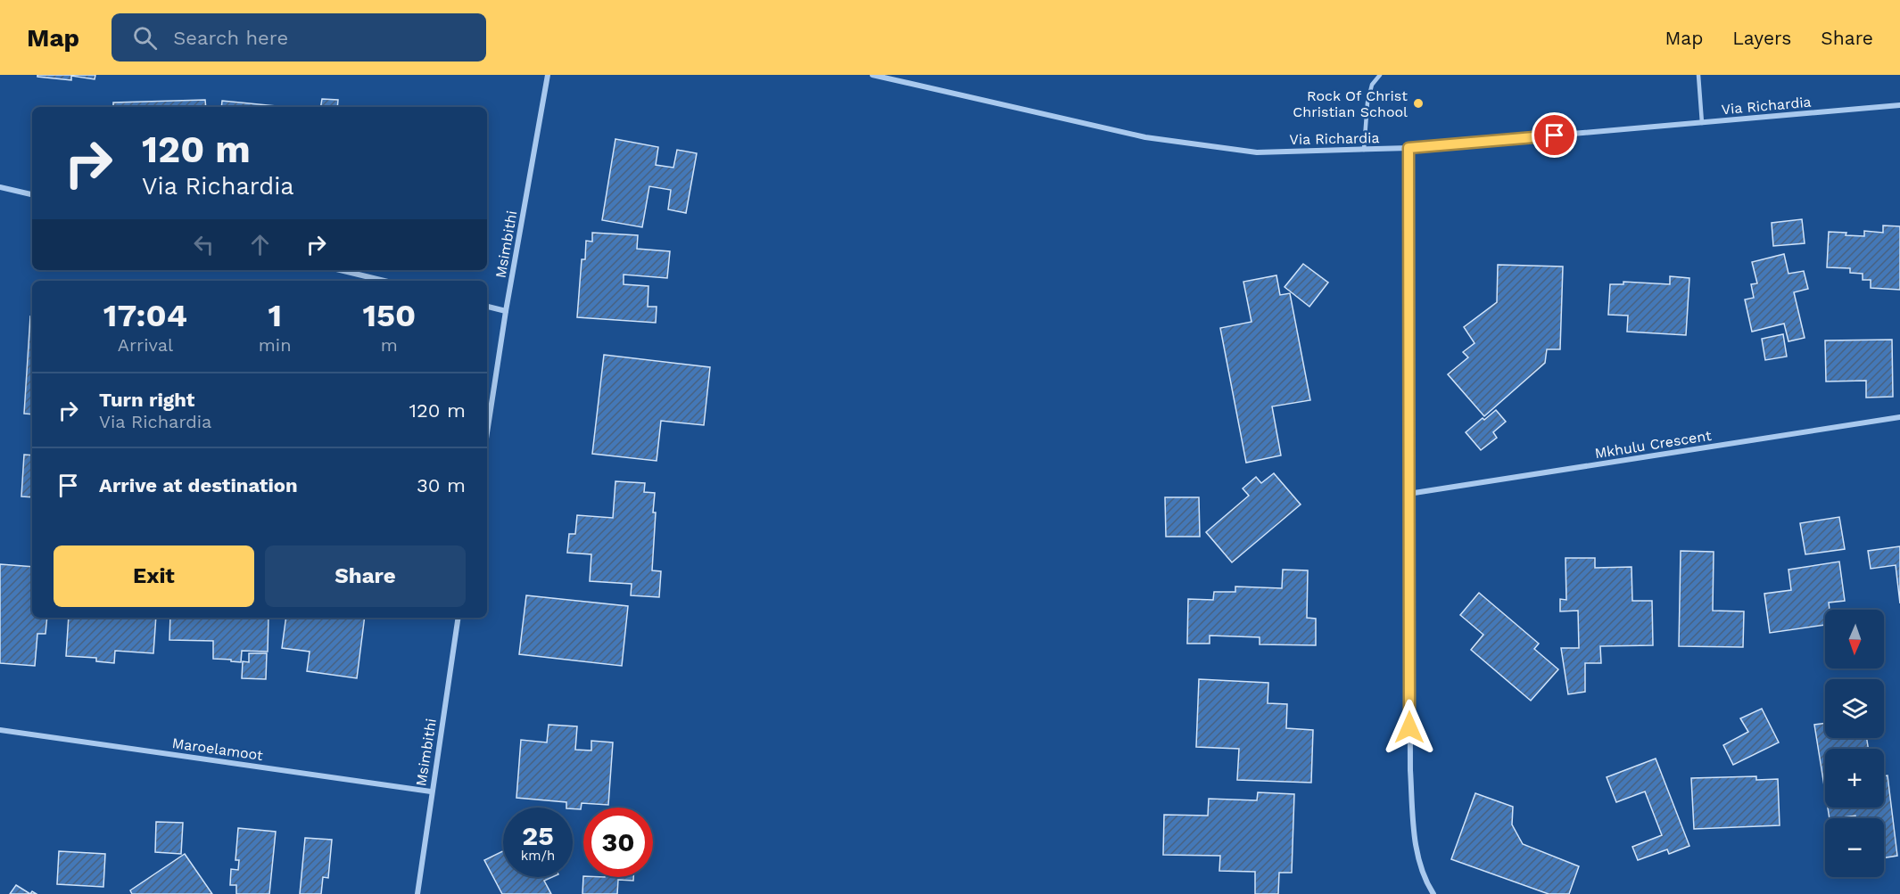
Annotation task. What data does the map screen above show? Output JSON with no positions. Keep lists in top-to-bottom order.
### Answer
{
  "streets": {
    "street": [
      "Via Richardia",
      "Msimbithi",
      "Mkhulu Crescent",
      "Maroelamoot"
    ]
  },
  "crossings": [
    ["Msimbithi", "Maroelamoot"]
  ],
  "places": ["Rock Of Christ Christian School"],
  "north": "bottom",
  "page": {
    "header": "Map",
    "search": "Search here",
    "nav": ["Map", "Layers", "Share"],
    "turn": ["120 m", "Via Richardia"],
    "eta": [
      "17:04",
      "Arrival",
      "1",
      "min",
      "150",
      "m"
    ],
    "list": [
      {
        "name": "Turn right",
        "note": "Via Richardia",
        "value": "120 m"
      },
      {
        "name": "Arrive at destination",
        "value": "30 m"
      }
    ],
    "buttons": ["Exit", "Share"],
    "map_buttons": ["+", "−"],
    "speed": "25 km/h",
    "limit": "30"
  }
}
